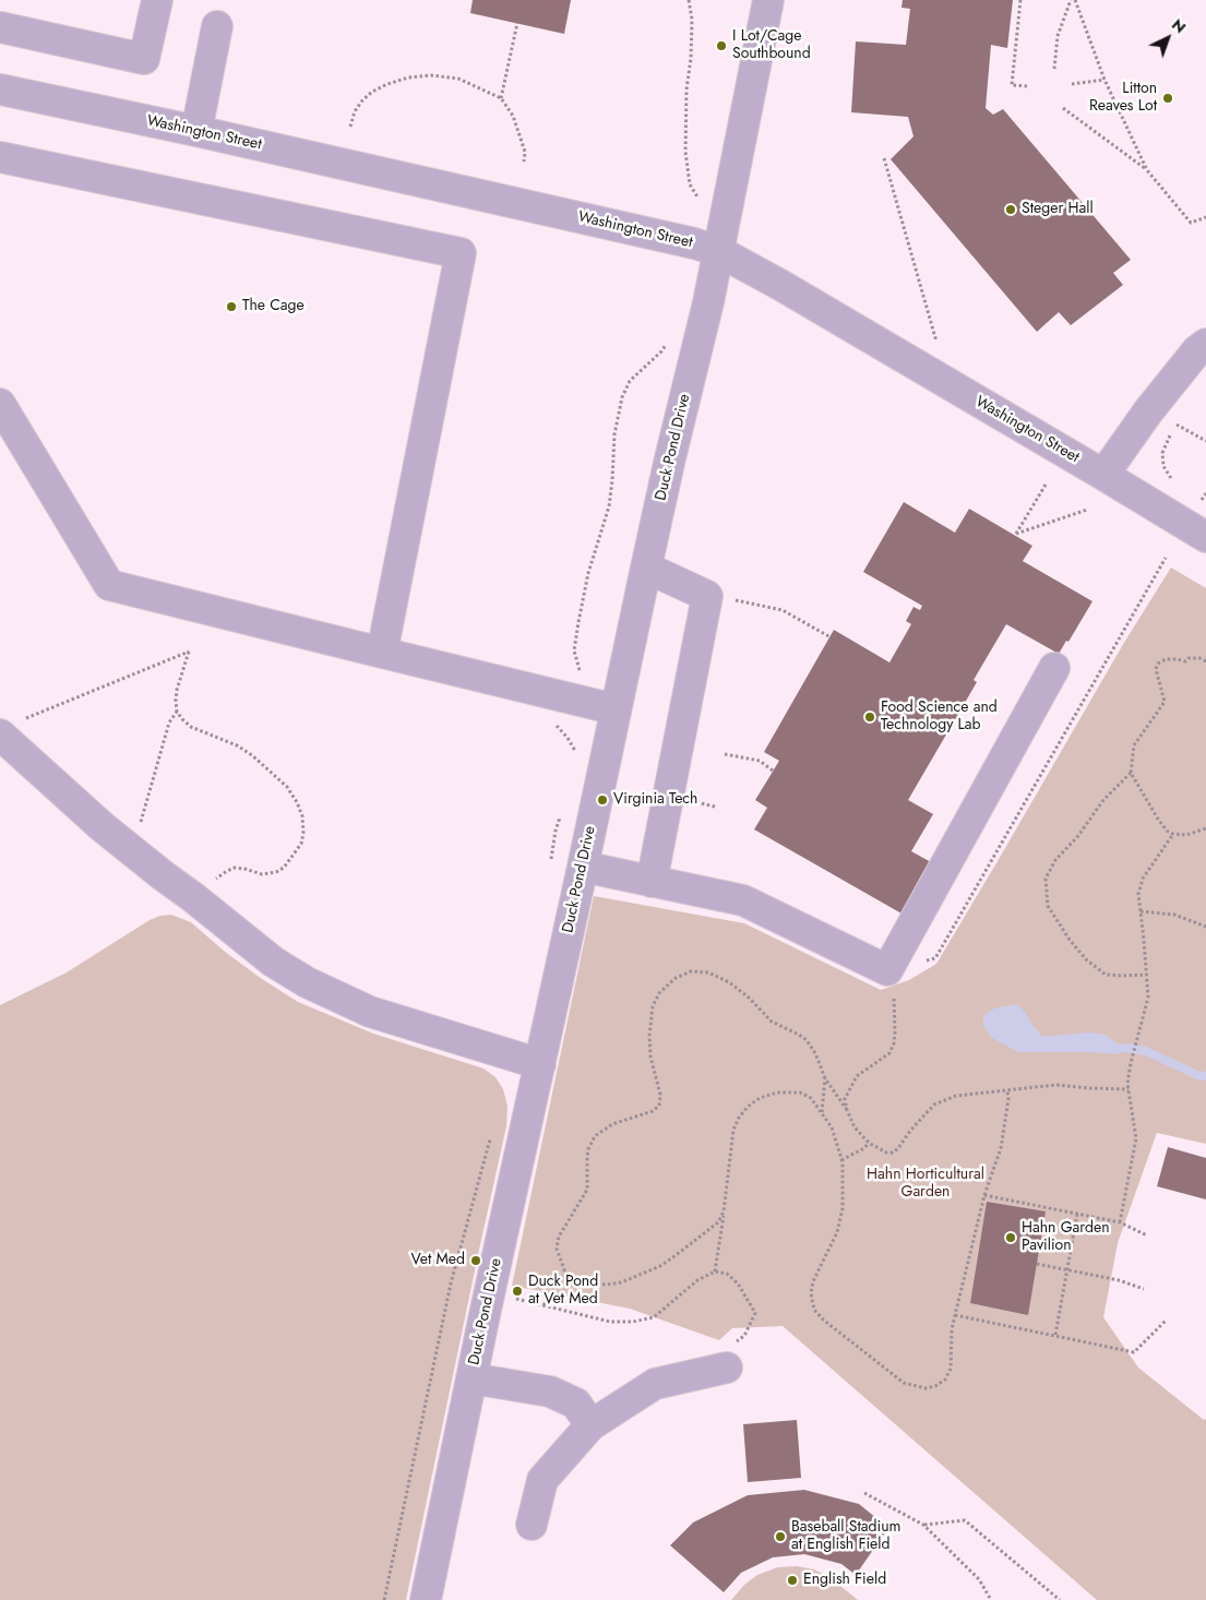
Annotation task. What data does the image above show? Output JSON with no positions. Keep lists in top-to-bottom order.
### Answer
{
  "streets": {
    "street": ["Washington Street", "Duck Pond Drive"]
  },
  "crossings": [
    ["Washington Street", "Duck Pond Drive"]
  ],
  "parks": ["Hahn Horticultural Garden"],
  "places": [
    "I Lot/Cage Southbound",
    "Litton Reaves Lot",
    "Steger Hall",
    "The Cage",
    "Food Science and Technology Lab",
    "Virginia Tech",
    "Hahn Garden Pavilion",
    "Vet Med",
    "Duck Pond at Vet Med",
    "Baseball Stadium at English Field",
    "English Field"
  ],
  "north": "top right"
}
